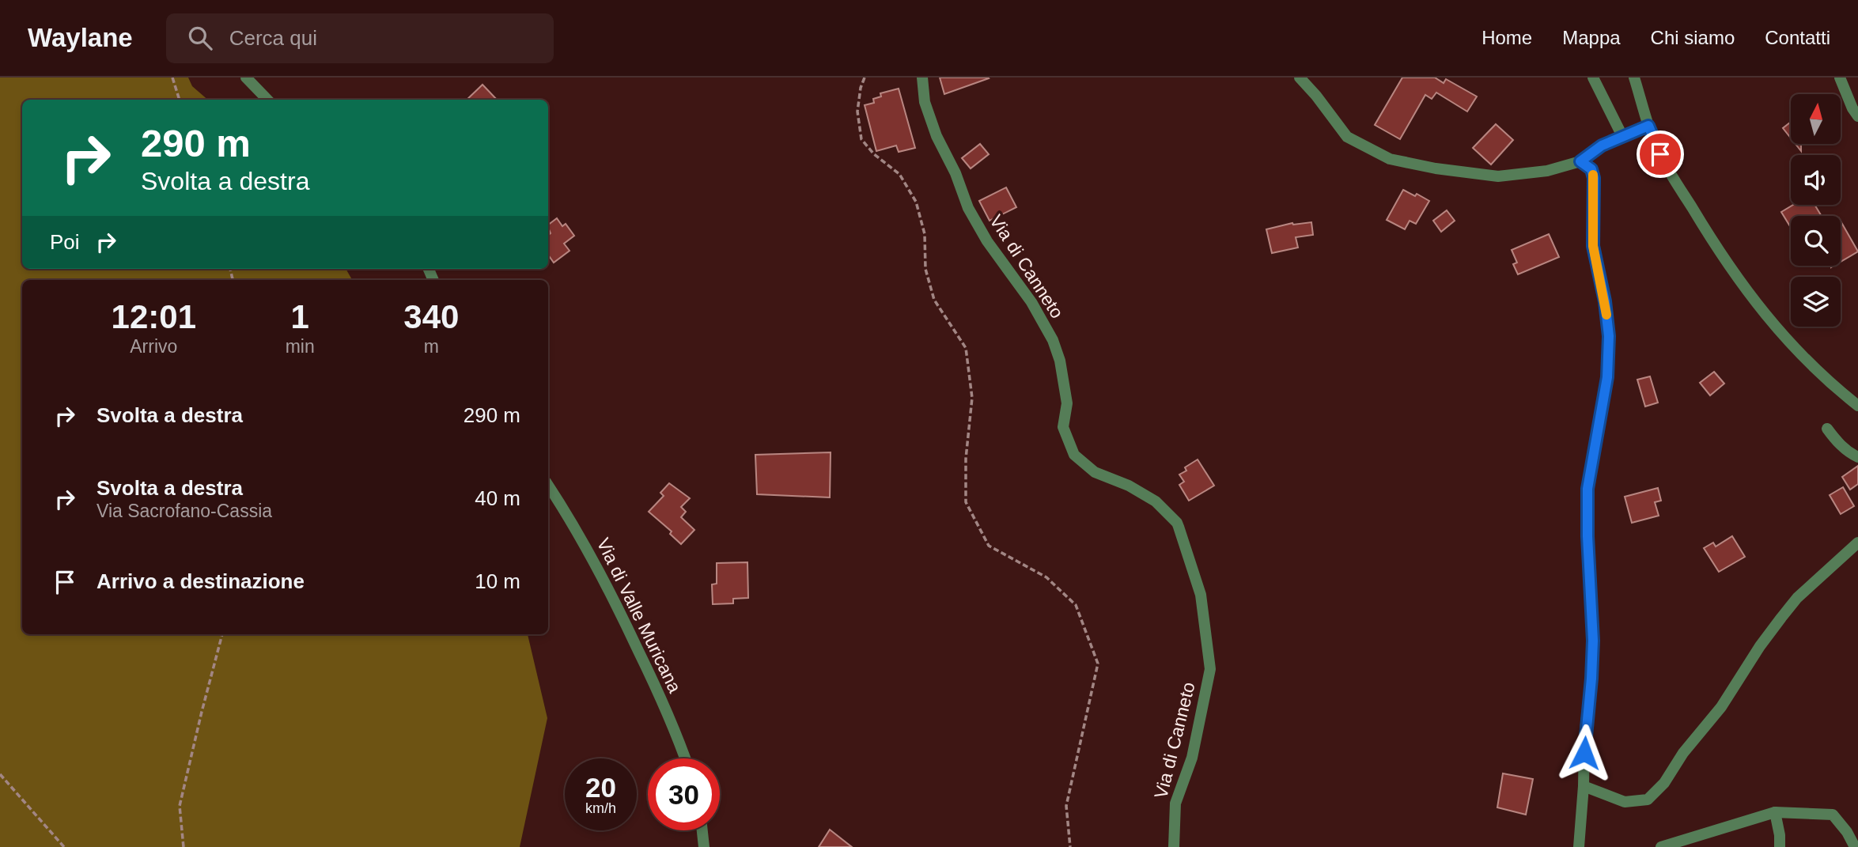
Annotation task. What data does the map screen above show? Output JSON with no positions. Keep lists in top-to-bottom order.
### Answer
{
  "streets": {
    "street": ["Via di Canneto", "Via di Valle Muricana"]
  },
  "north": "top",
  "page": {
    "header": "Waylane",
    "search": "Cerca qui",
    "nav": [
      "Home",
      "Mappa",
      "Chi siamo",
      "Contatti"
    ],
    "turn": ["290 m", "Svolta a destra"],
    "then": "Poi",
    "eta": [
      "12:01",
      "Arrivo",
      "1",
      "min",
      "340",
      "m"
    ],
    "list": [
      {
        "name": "Svolta a destra",
        "value": "290 m"
      },
      {
        "name": "Svolta a destra",
        "note": "Via Sacrofano-Cassia",
        "value": "40 m"
      },
      {
        "name": "Arrivo a destinazione",
        "value": "10 m"
      }
    ],
    "speed": "20 km/h",
    "limit": "30"
  }
}
